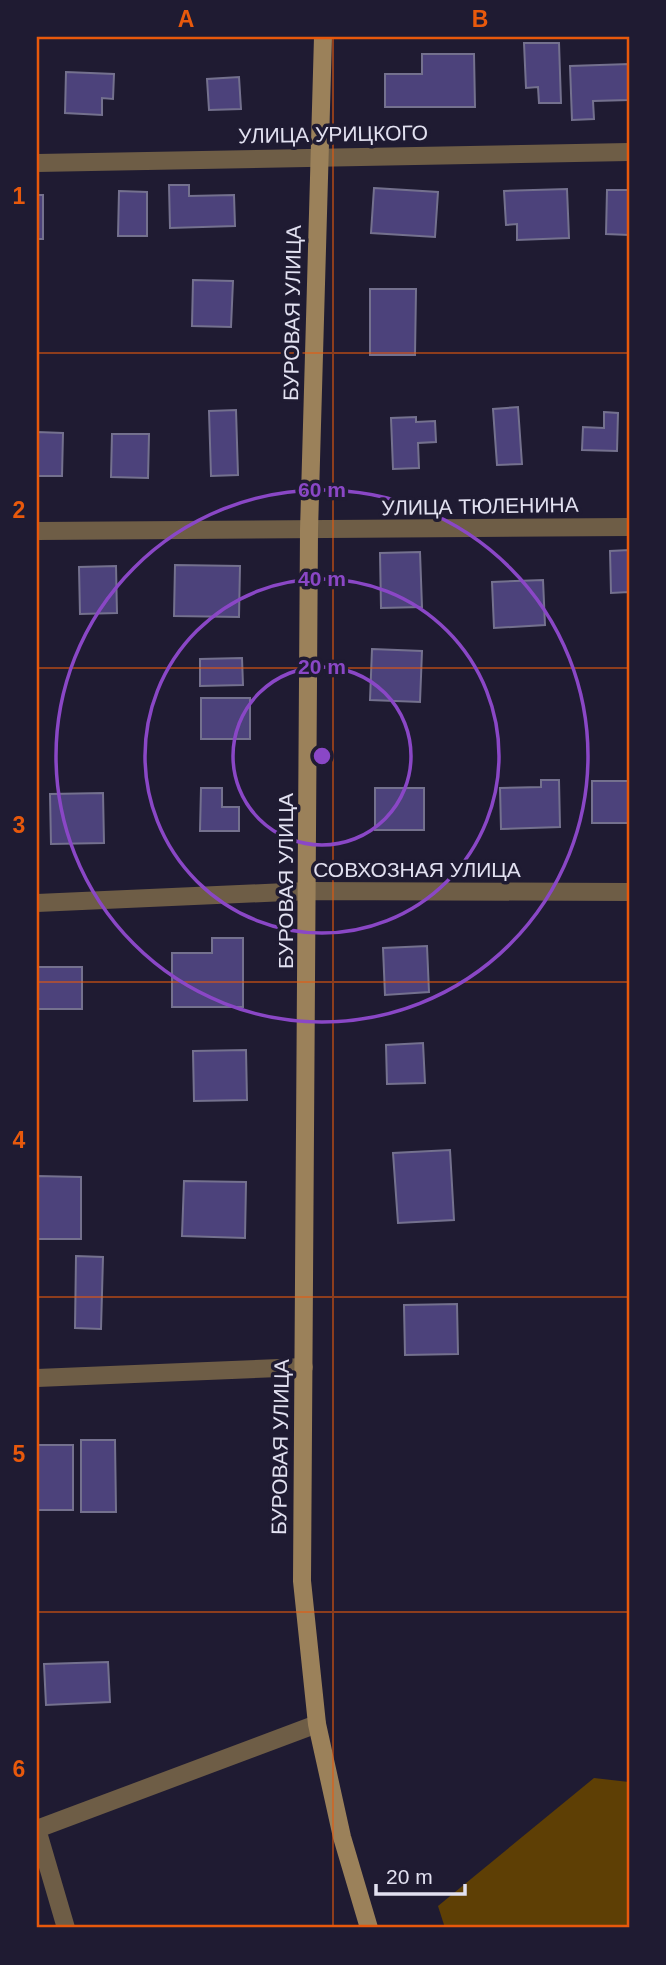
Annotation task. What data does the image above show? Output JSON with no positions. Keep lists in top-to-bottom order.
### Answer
{
  "streets": {
    "main road": ["БУРОВАЯ УЛИЦА"],
    "street": ["УЛИЦА УРИЦКОГО", "УЛИЦА ТЮЛЕНИНА", "СОВХОЗНАЯ УЛИЦА"]
  },
  "crossings": [
    ["УЛИЦА УРИЦКОГО", "БУРОВАЯ УЛИЦА"],
    ["БУРОВАЯ УЛИЦА", "УЛИЦА ТЮЛЕНИНА"],
    ["БУРОВАЯ УЛИЦА", "СОВХОЗНАЯ УЛИЦА"]
  ],
  "scale_bar": "20 m",
  "grid": {
    "columns": ["A", "B"],
    "rows": [
      "1",
      "2",
      "3",
      "4",
      "5",
      "6"
    ]
  },
  "rings": ["60 m", "40 m", "20 m"]
}
